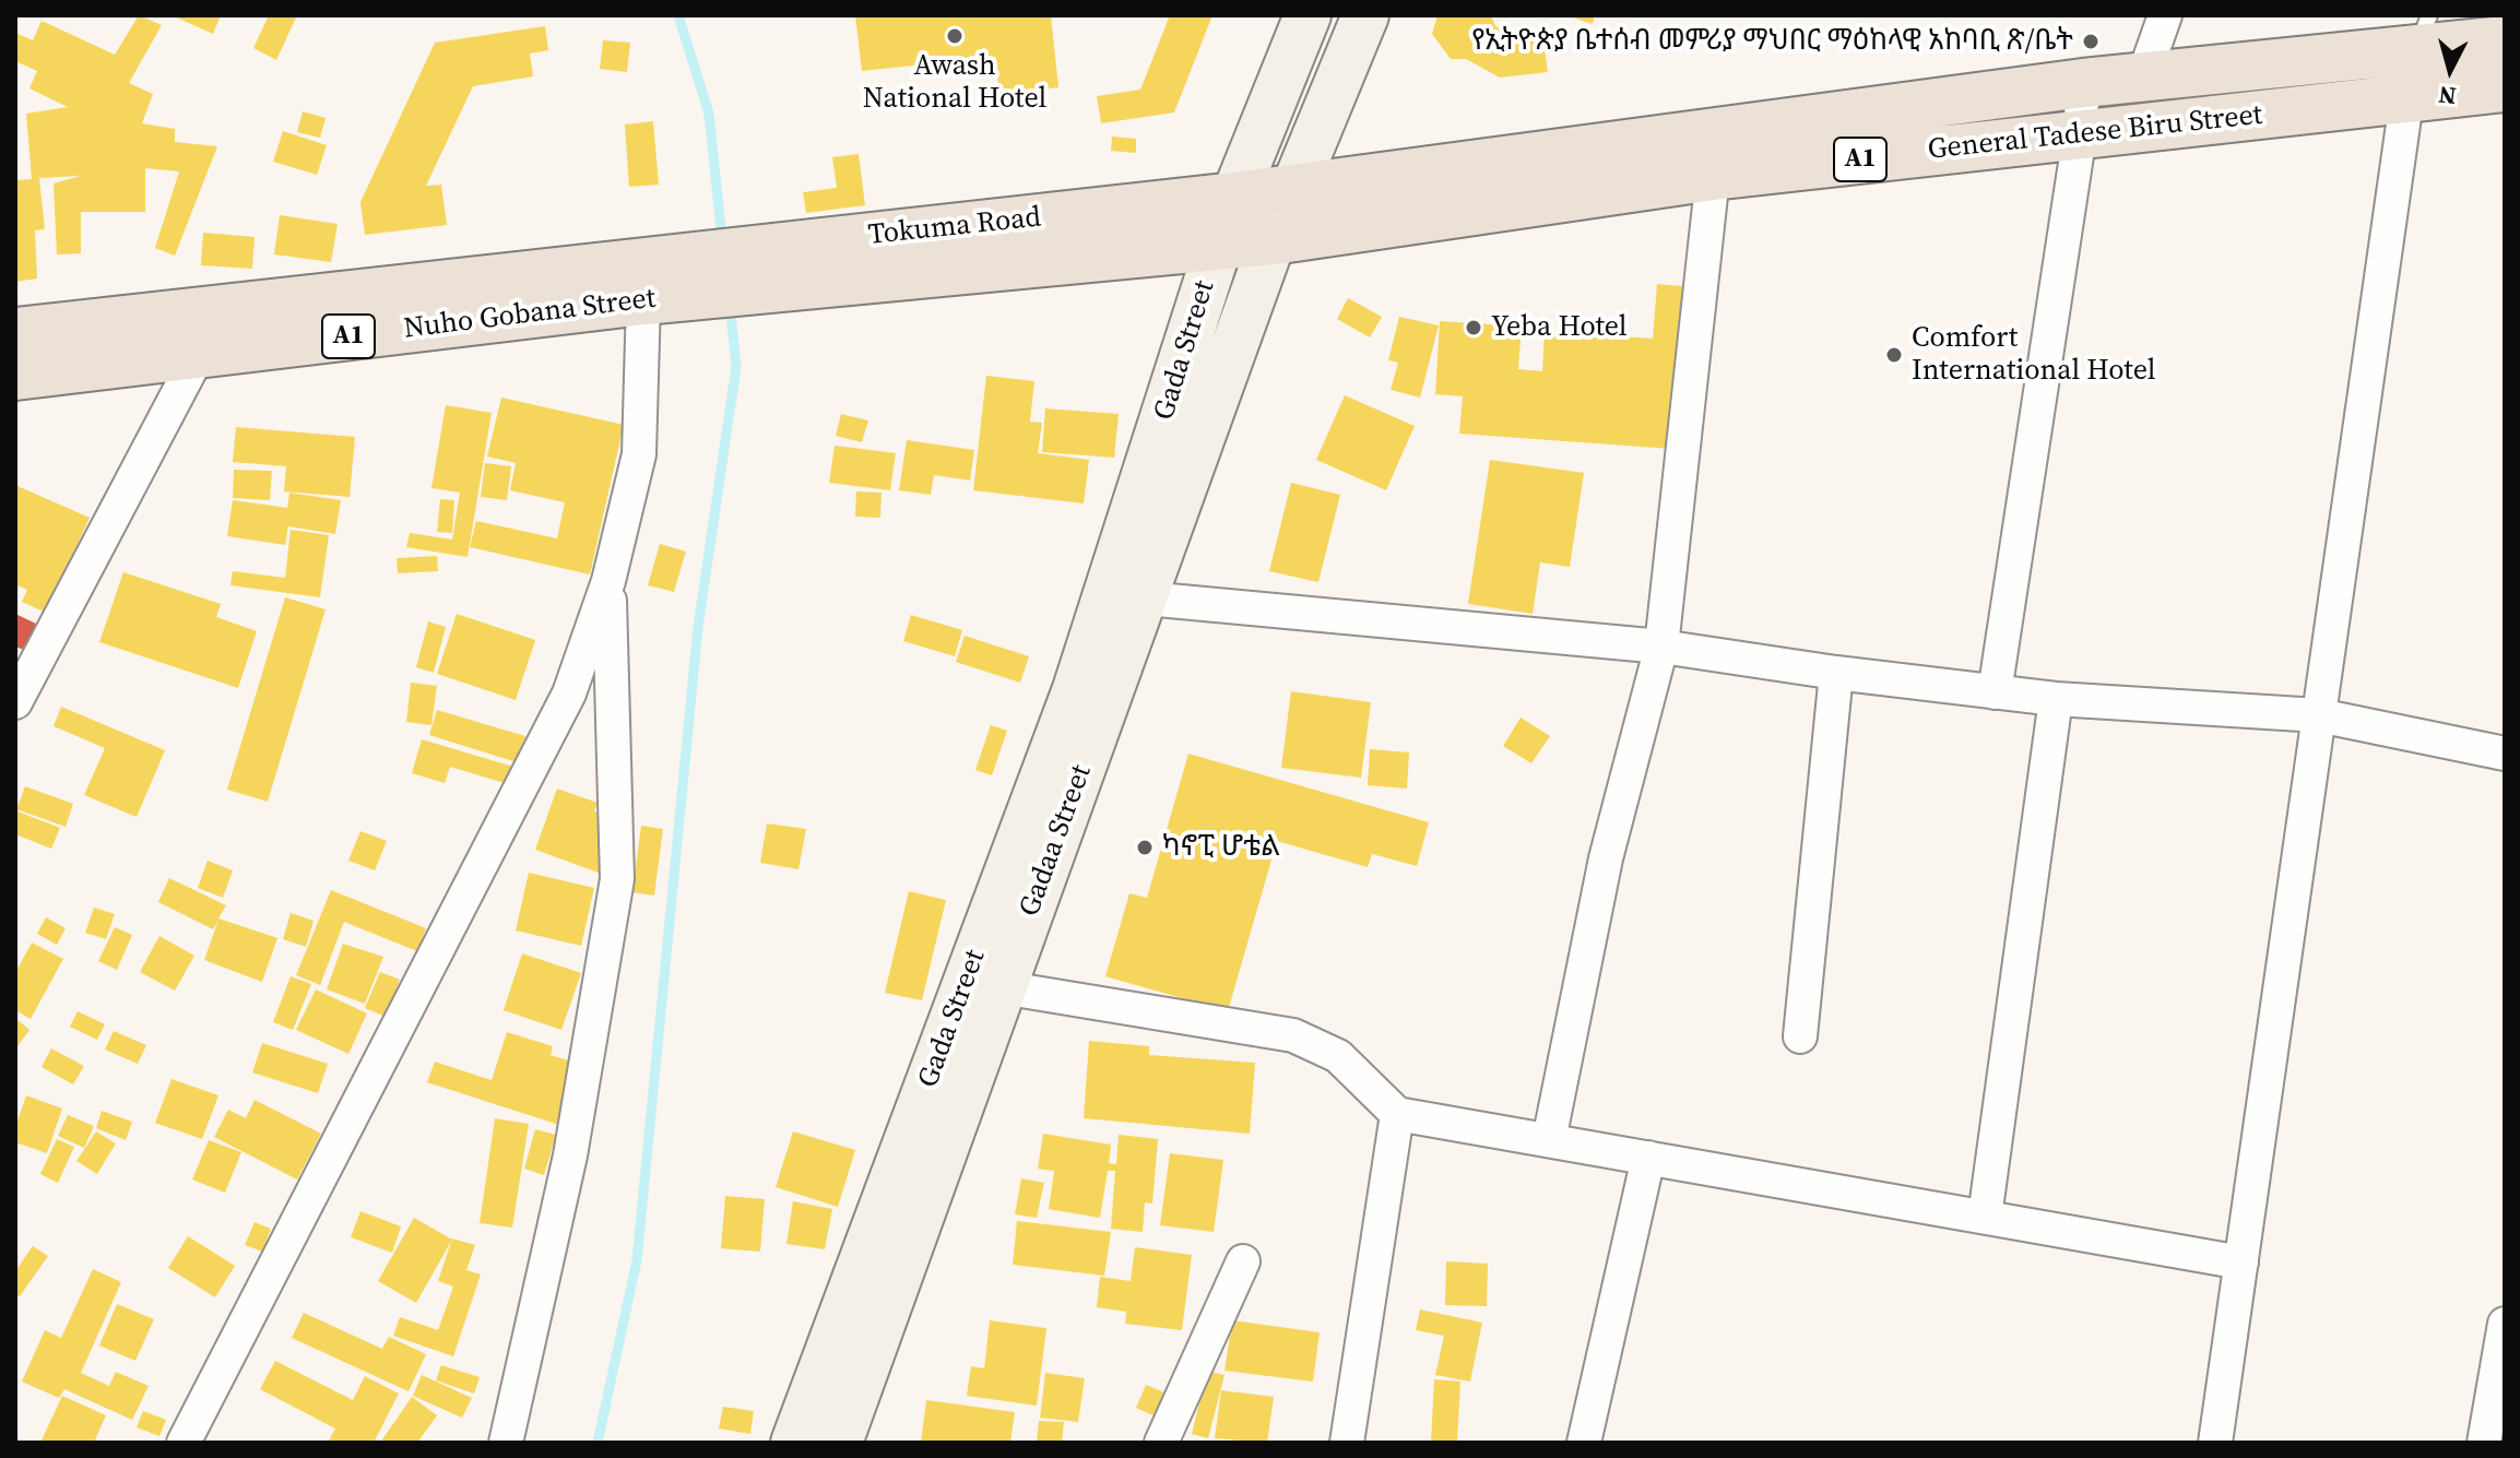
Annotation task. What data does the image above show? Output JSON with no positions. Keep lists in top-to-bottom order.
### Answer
{
  "streets": {
    "main road": [
      "General Tadese Biru Street",
      "A1",
      "Tokuma Road",
      "Nuho Gobana Street",
      "Gada Street",
      "Gadaa Street"
    ]
  },
  "crossings": [
    ["General Tadese Biru Street", "Tokuma Road"],
    ["General Tadese Biru Street", "Gada Street"],
    ["General Tadese Biru Street", "Gadaa Street"],
    ["Tokuma Road", "Nuho Gobana Street"],
    ["Tokuma Road", "Gada Street"]
  ],
  "places": [
    "Awash National Hotel",
    "የኢትዮጵያ ቤተሰብ መምሪያ ማህበር ማዕከላዊ አከባቢ ጽ/ቤት",
    "Yeba Hotel",
    "Comfort International Hotel",
    "ካኖፒ ሆቴል"
  ],
  "north": "bottom"
}
